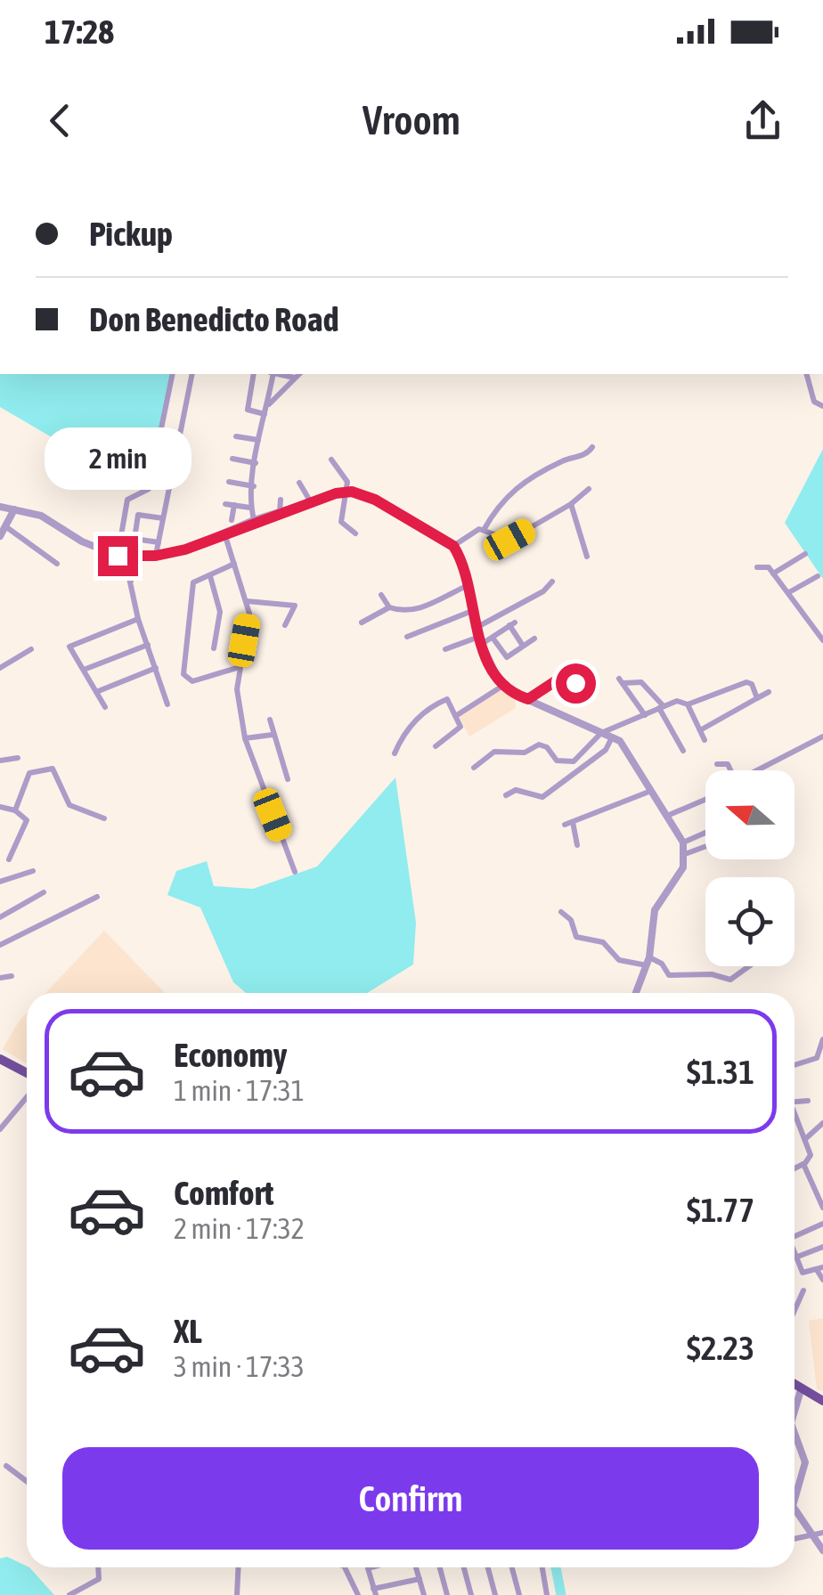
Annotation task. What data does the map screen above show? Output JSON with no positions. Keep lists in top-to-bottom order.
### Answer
{
  "north": "left",
  "page": {
    "status": "17:28",
    "header": "Vroom",
    "banner": ["Pickup", "Don Benedicto Road"],
    "bubble": "2 min",
    "list": [
      {
        "name": "Economy",
        "note": "1 min · 17:31",
        "value": "$1.31"
      },
      {
        "name": "Comfort",
        "note": "2 min · 17:32",
        "value": "$1.77"
      },
      {
        "name": "XL",
        "note": "3 min · 17:33",
        "value": "$2.23"
      }
    ],
    "buttons": "Confirm"
  }
}
